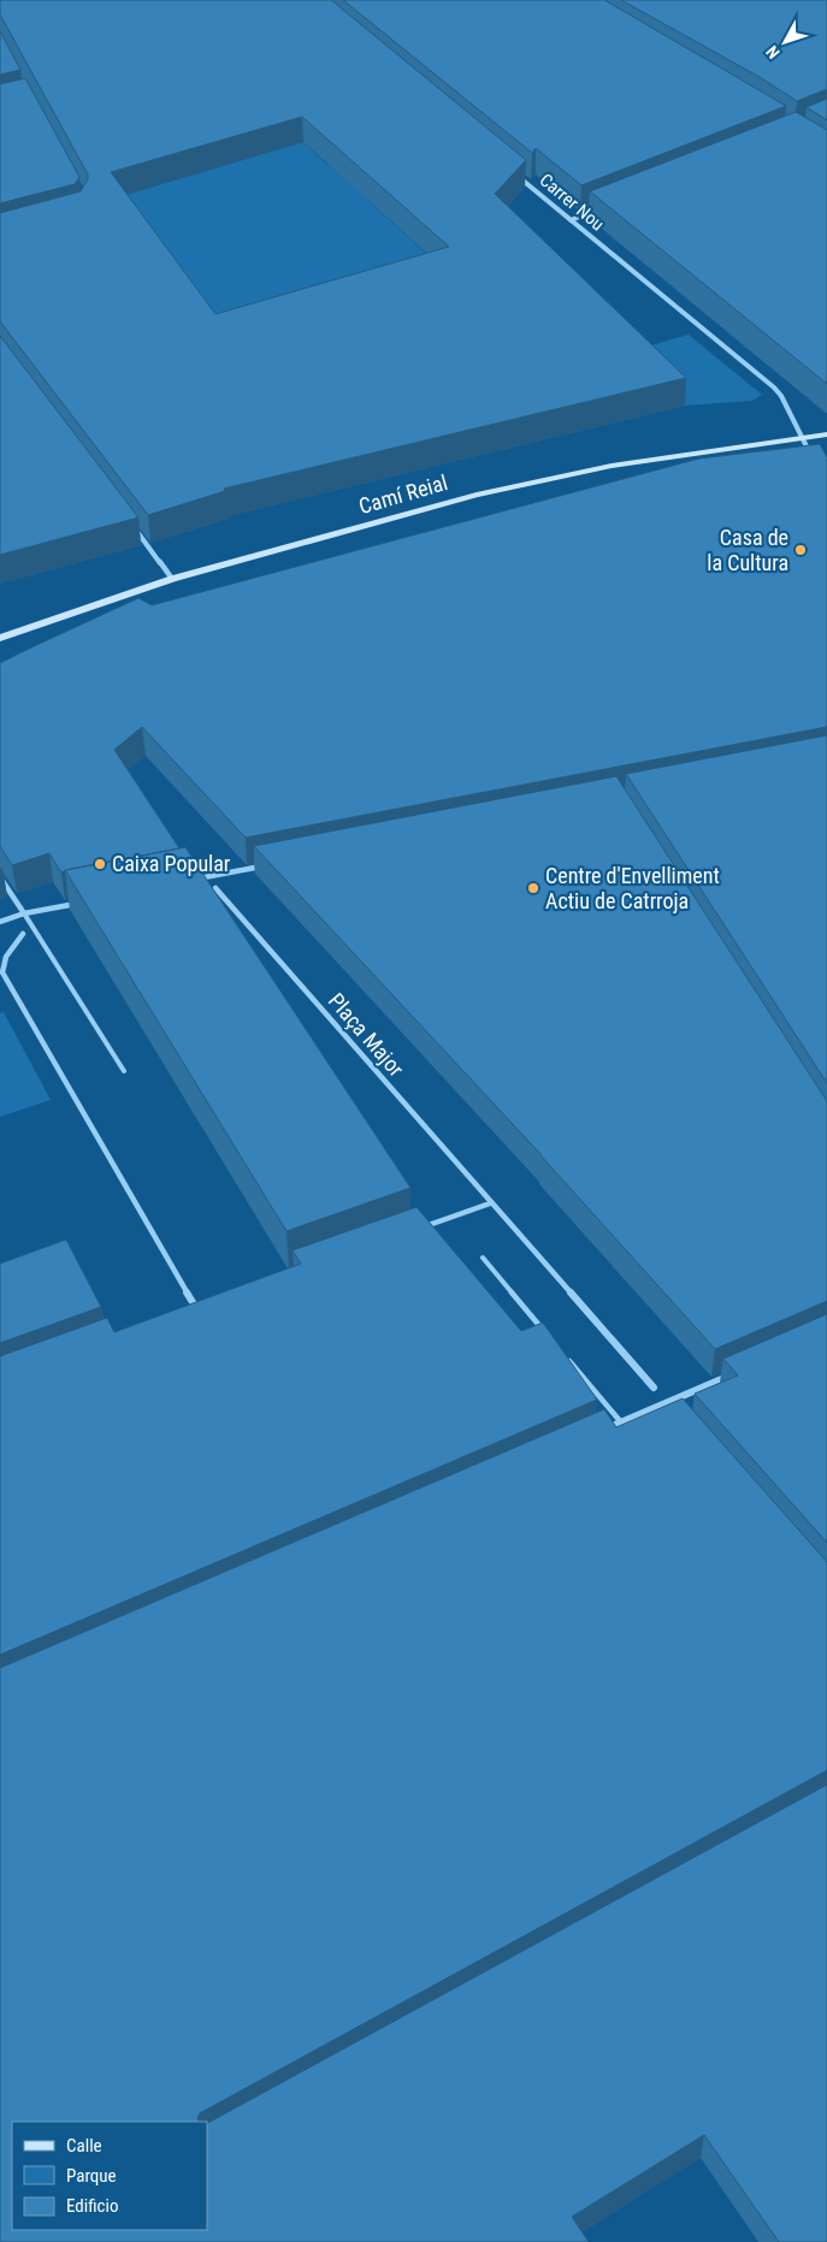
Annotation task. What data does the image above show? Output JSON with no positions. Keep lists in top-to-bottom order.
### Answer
{
  "streets": {
    "street": ["Carrer Nou", "Camí Reial", "Plaça Major"]
  },
  "crossings": [
    ["Carrer Nou", "Camí Reial"]
  ],
  "places": ["Casa de la Cultura", "Caixa Popular", "Centre d'Envelliment Actiu de Catrroja"],
  "legend": ["Calle", "Parque", "Edificio"],
  "north": "bottom left"
}
